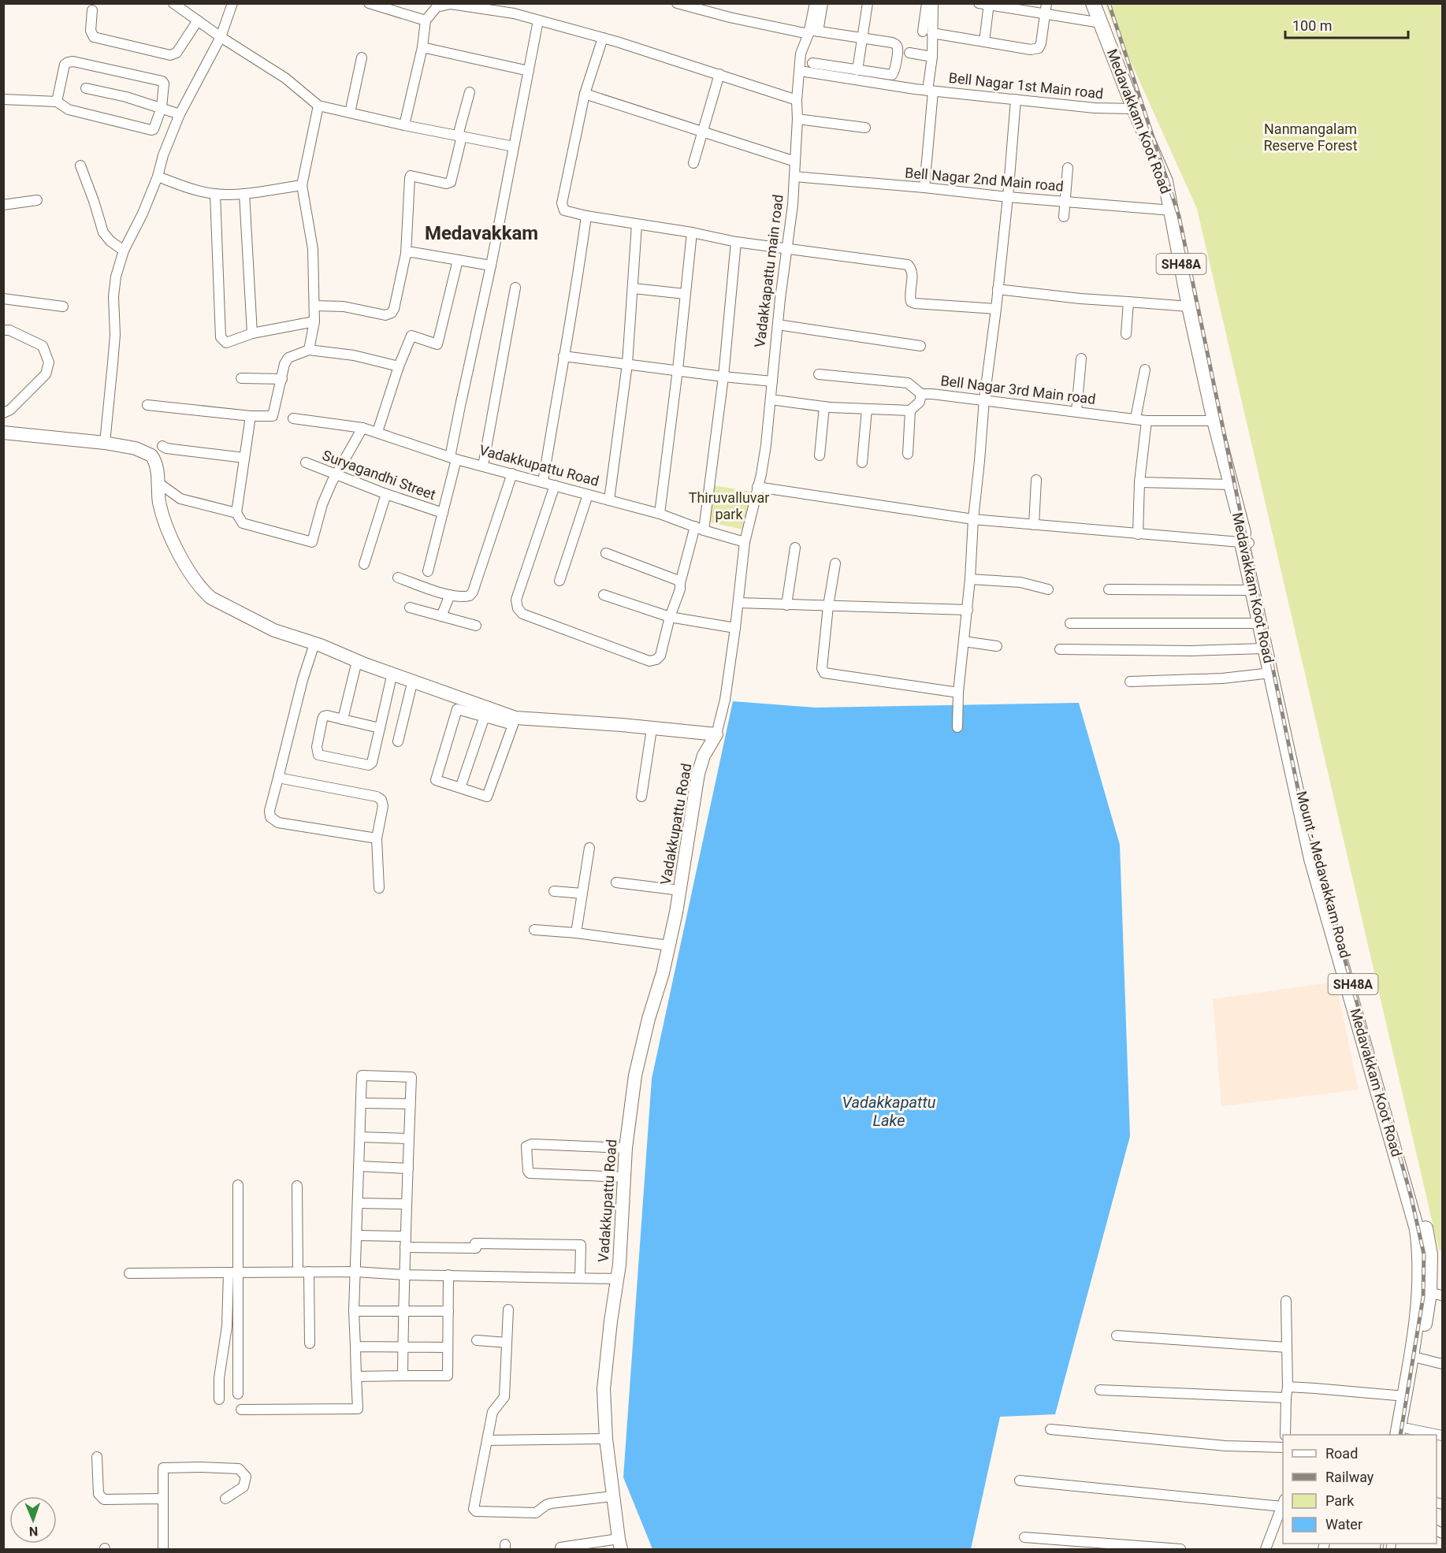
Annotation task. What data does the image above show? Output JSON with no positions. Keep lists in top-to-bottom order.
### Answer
{
  "streets": {
    "main road": ["Medavakkam Koot Road", "SH48A", "Mount - Medavakkam Road"],
    "street": [
      "Bell Nagar 1st Main road",
      "Bell Nagar 2nd Main road",
      "Vadakkapattu main road",
      "Bell Nagar 3rd Main road",
      "Vadakkupattu Road",
      "Suryagandhi Street"
    ]
  },
  "crossings": [
    ["Bell Nagar 1st Main road", "Medavakkam Koot Road"],
    ["Bell Nagar 1st Main road", "Vadakkapattu main road"],
    ["Medavakkam Koot Road", "Bell Nagar 2nd Main road"],
    ["Medavakkam Koot Road", "SH48A"],
    ["Medavakkam Koot Road", "Bell Nagar 3rd Main road"],
    ["Medavakkam Koot Road", "Mount - Medavakkam Road"],
    ["Bell Nagar 2nd Main road", "Vadakkapattu main road"],
    ["SH48A", "Mount - Medavakkam Road"],
    ["Vadakkapattu main road", "Vadakkupattu Road"]
  ],
  "districts": ["Medavakkam"],
  "water": ["Vadakkapattu Lake"],
  "parks": ["Nanmangalam Reserve Forest", "Thiruvalluvar park"],
  "legend": [
    "Road",
    "Railway",
    "Park",
    "Water"
  ],
  "scale_bar": "100 m",
  "north": "bottom"
}
